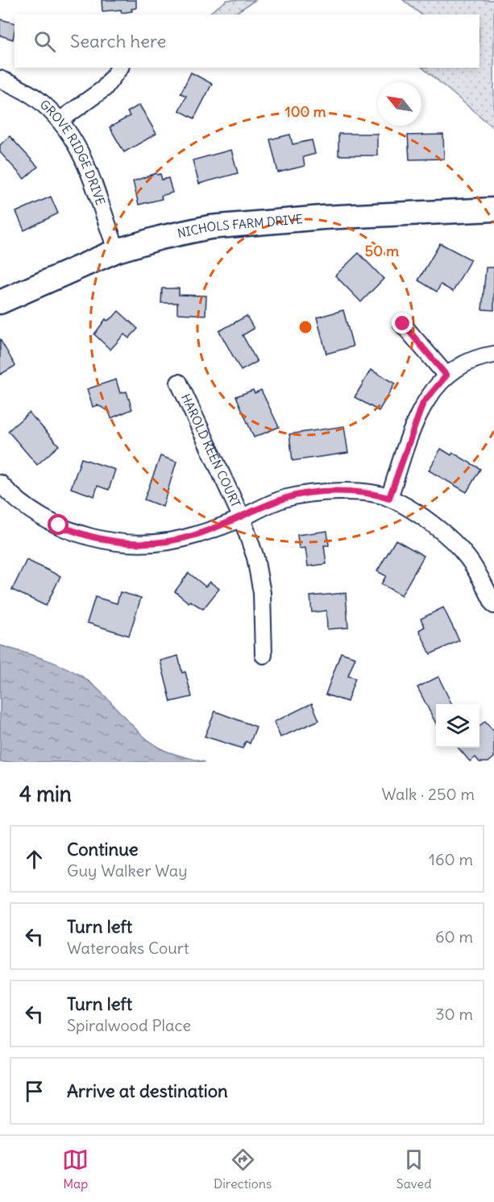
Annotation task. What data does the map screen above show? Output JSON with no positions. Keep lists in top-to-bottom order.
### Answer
{
  "streets": {
    "street": ["GROVE RIDGE DRIVE", "NICHOLS FARM DRIVE", "HAROLD KEEN COURT"]
  },
  "crossings": [
    ["GROVE RIDGE DRIVE", "NICHOLS FARM DRIVE"]
  ],
  "north": "top left",
  "page": {
    "search": "Search here",
    "heading": ["4 min", "Walk · 250 m"],
    "list": [
      ["Continue", "Guy Walker Way", "160 m"],
      ["Turn left", "Wateroaks Court", "60 m"],
      ["Turn left", "Spiralwood Place", "30 m"],
      "Arrive at destination"
    ],
    "nav": ["Map", "Directions", "Saved"]
  },
  "rings": ["100 m", "50 m"]
}
